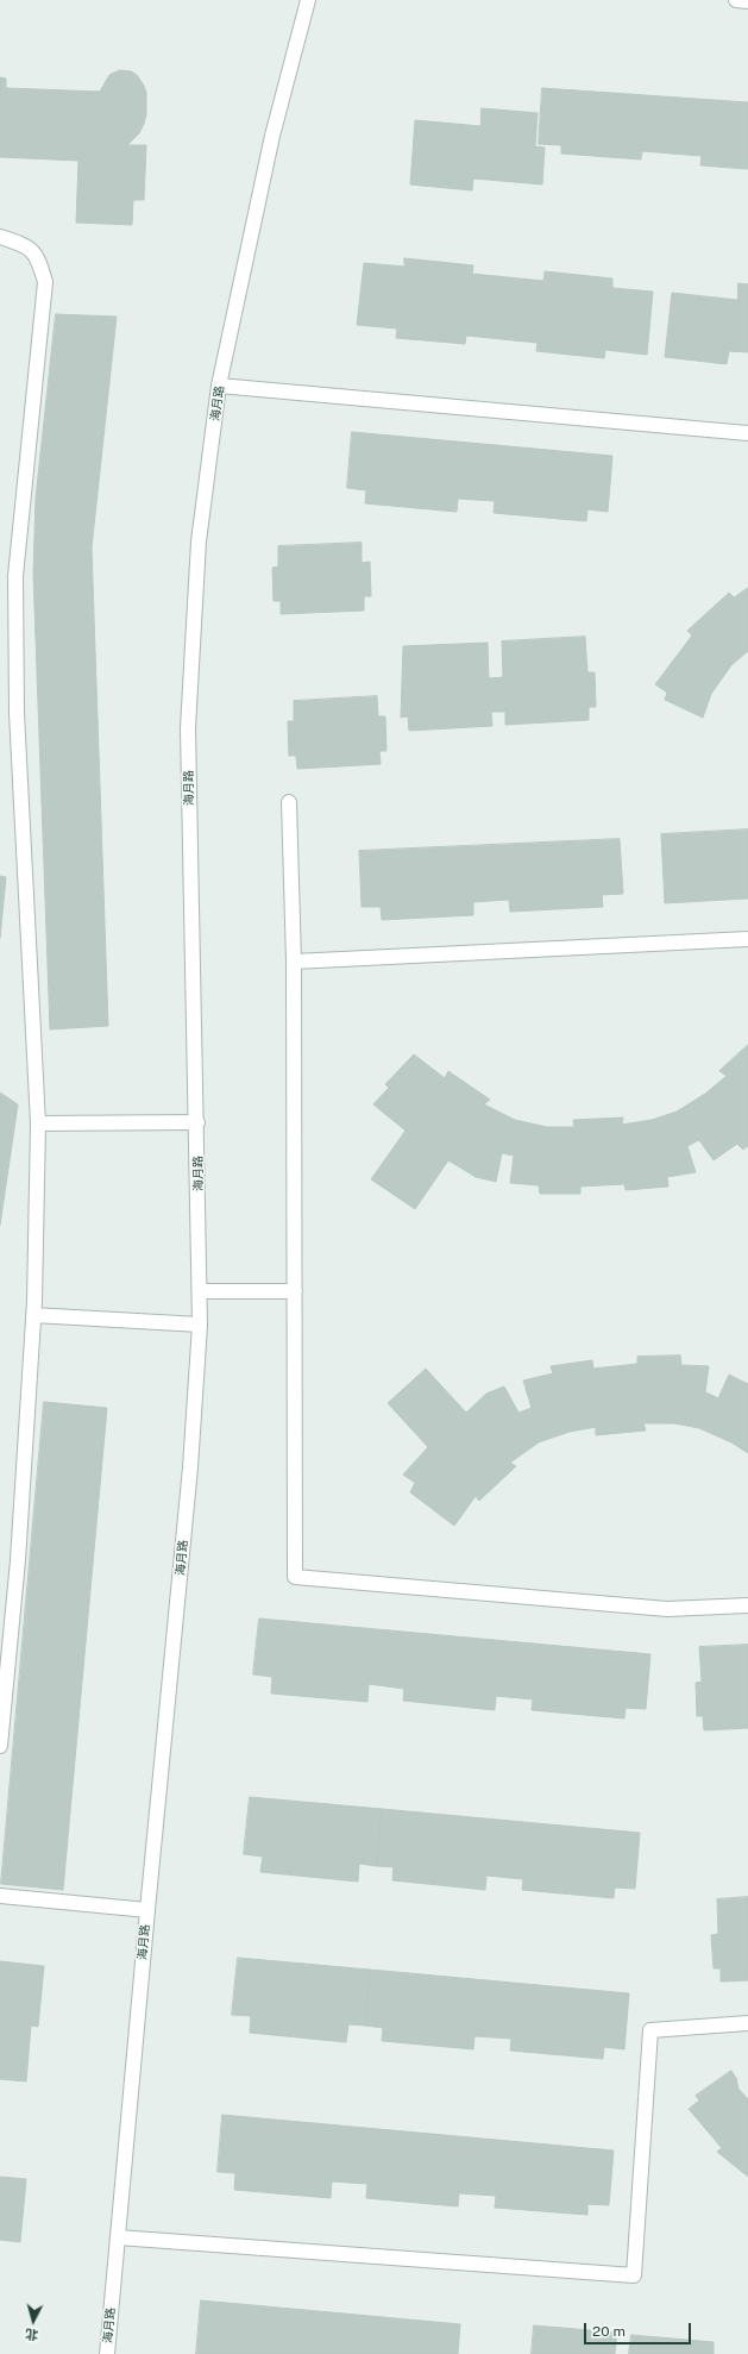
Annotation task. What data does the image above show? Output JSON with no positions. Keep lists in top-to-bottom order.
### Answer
{
  "streets": {
    "street": ["海月路"]
  },
  "scale_bar": "20 m",
  "north": "bottom"
}
